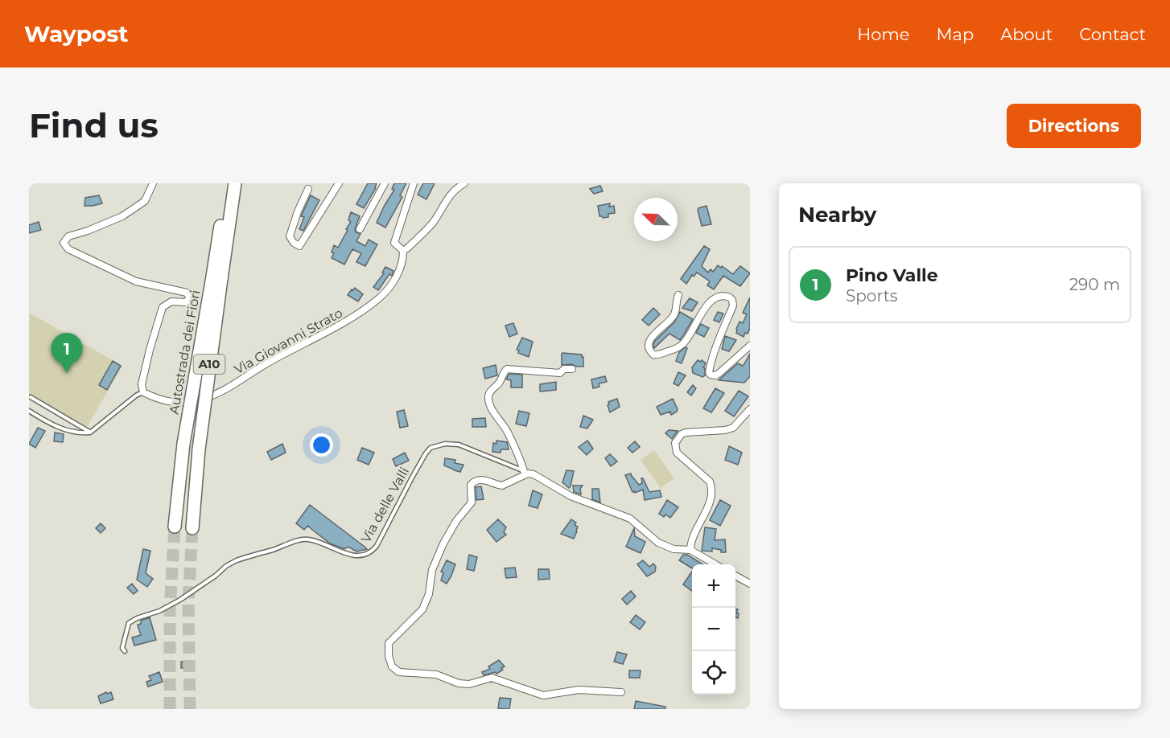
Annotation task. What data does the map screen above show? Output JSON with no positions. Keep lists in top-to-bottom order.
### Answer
{
  "streets": {
    "highway": ["Autostrada dei Fiori", "A10"],
    "street": ["Via Giovanni Strato", "Via delle Valli"]
  },
  "north": "top left",
  "page": {
    "header": "Waypost",
    "nav": [
      "Home",
      "Map",
      "About",
      "Contact"
    ],
    "buttons": "Directions",
    "title": "Find us",
    "heading": "Nearby",
    "list": [
      {
        "mark": "1",
        "name": "Pino Valle",
        "note": "Sports",
        "value": "290 m"
      }
    ],
    "pins": "1",
    "map_buttons": ["+", "−"]
  }
}
